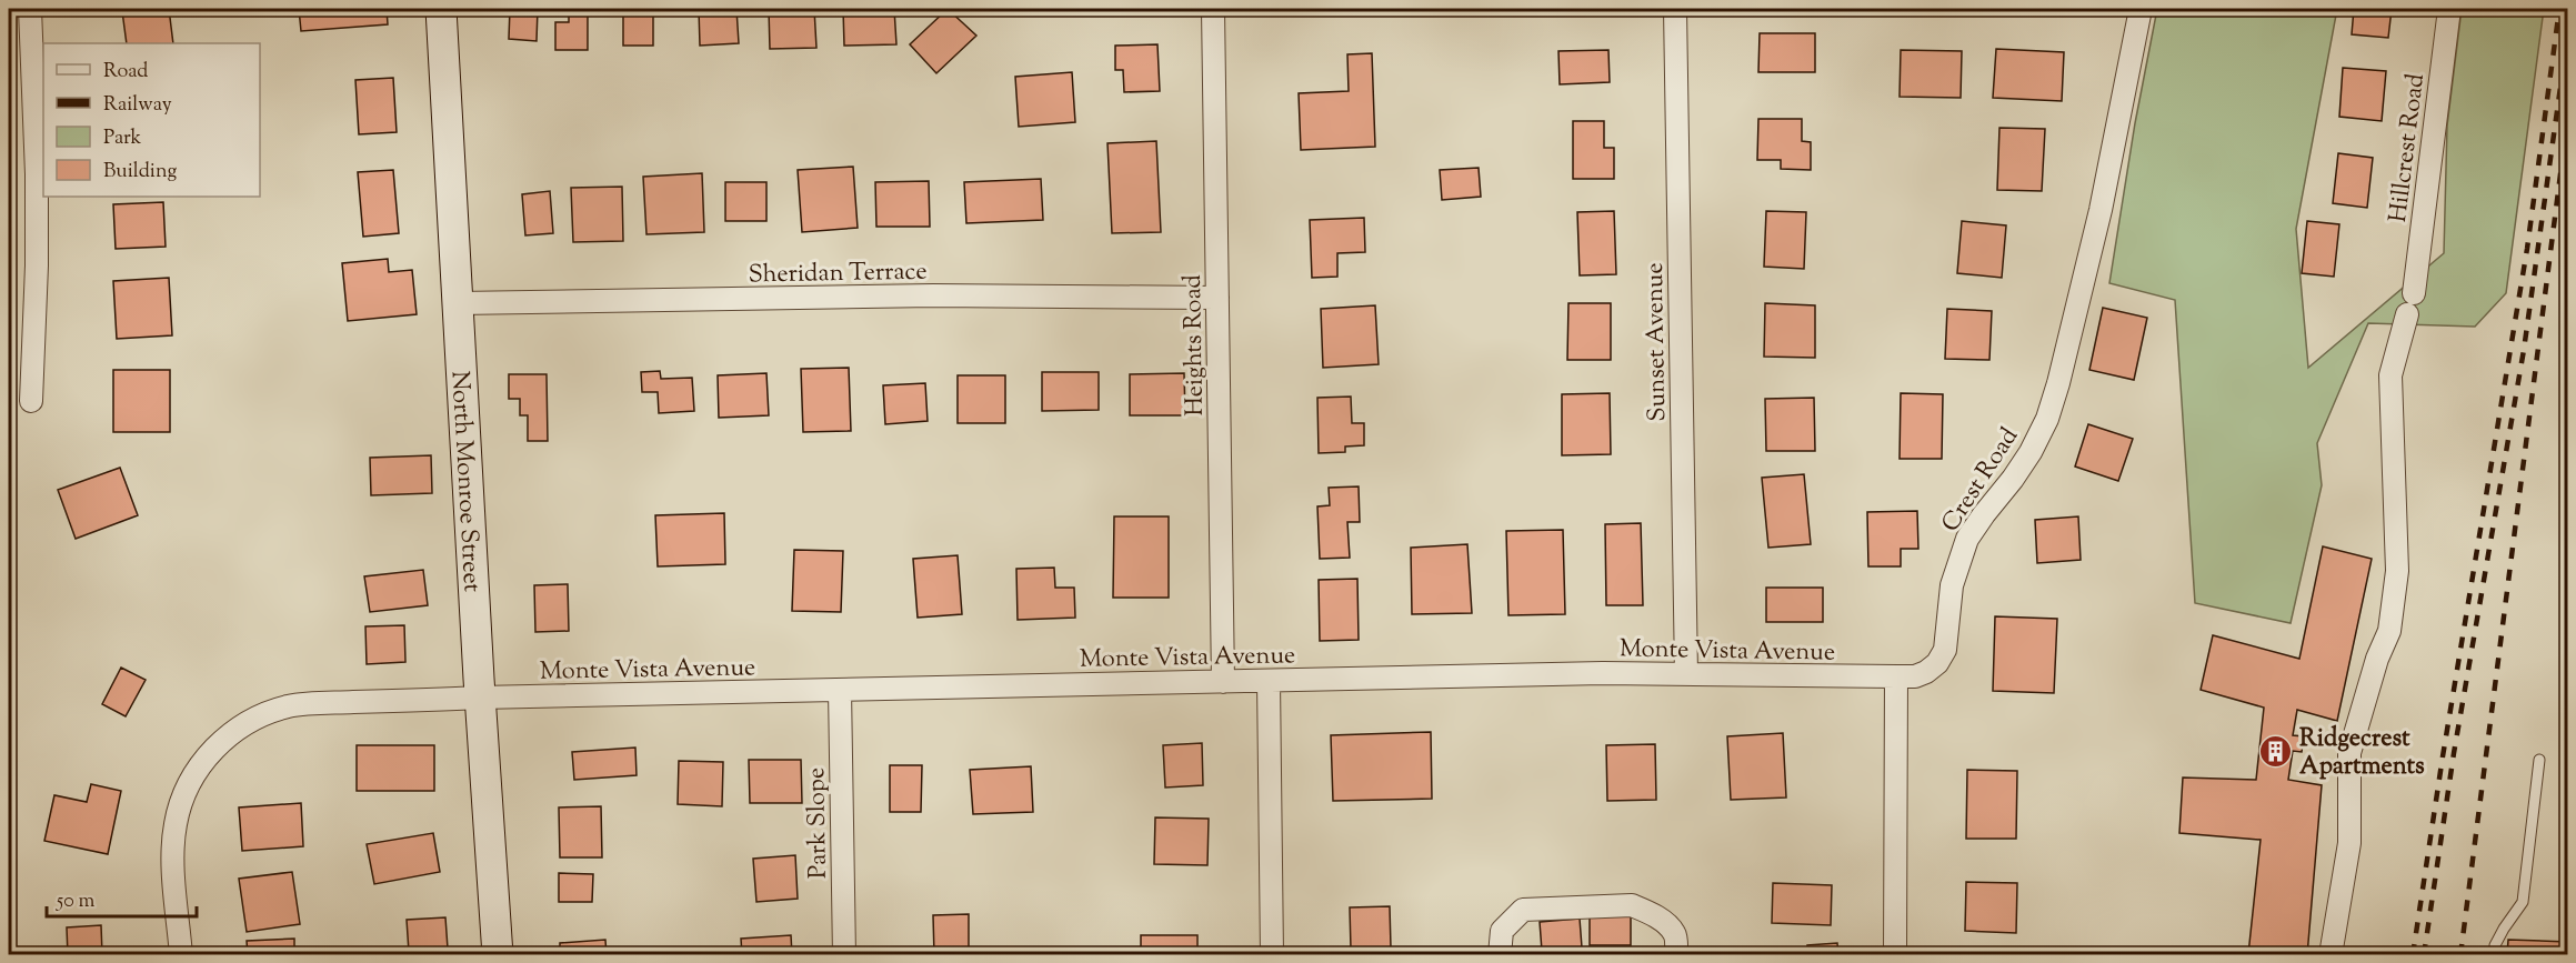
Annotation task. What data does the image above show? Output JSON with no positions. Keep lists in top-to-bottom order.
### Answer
{
  "streets": {
    "main road": ["North Monroe Street"],
    "street": [
      "Hillcrest Road",
      "Sheridan Terrace",
      "Sunset Avenue",
      "Heights Road",
      "Crest Road",
      "Monte Vista Avenue",
      "Park Slope"
    ]
  },
  "crossings": [
    ["Sheridan Terrace", "Heights Road"],
    ["Sheridan Terrace", "North Monroe Street"],
    ["Sunset Avenue", "Monte Vista Avenue"],
    ["Heights Road", "Monte Vista Avenue"],
    ["Crest Road", "Monte Vista Avenue"],
    ["North Monroe Street", "Monte Vista Avenue"],
    ["Monte Vista Avenue", "Park Slope"]
  ],
  "places": {
    "building": ["Ridgecrest Apartments"]
  },
  "legend": [
    "Road",
    "Railway",
    "Park",
    "Building"
  ],
  "scale_bar": "50 m"
}
